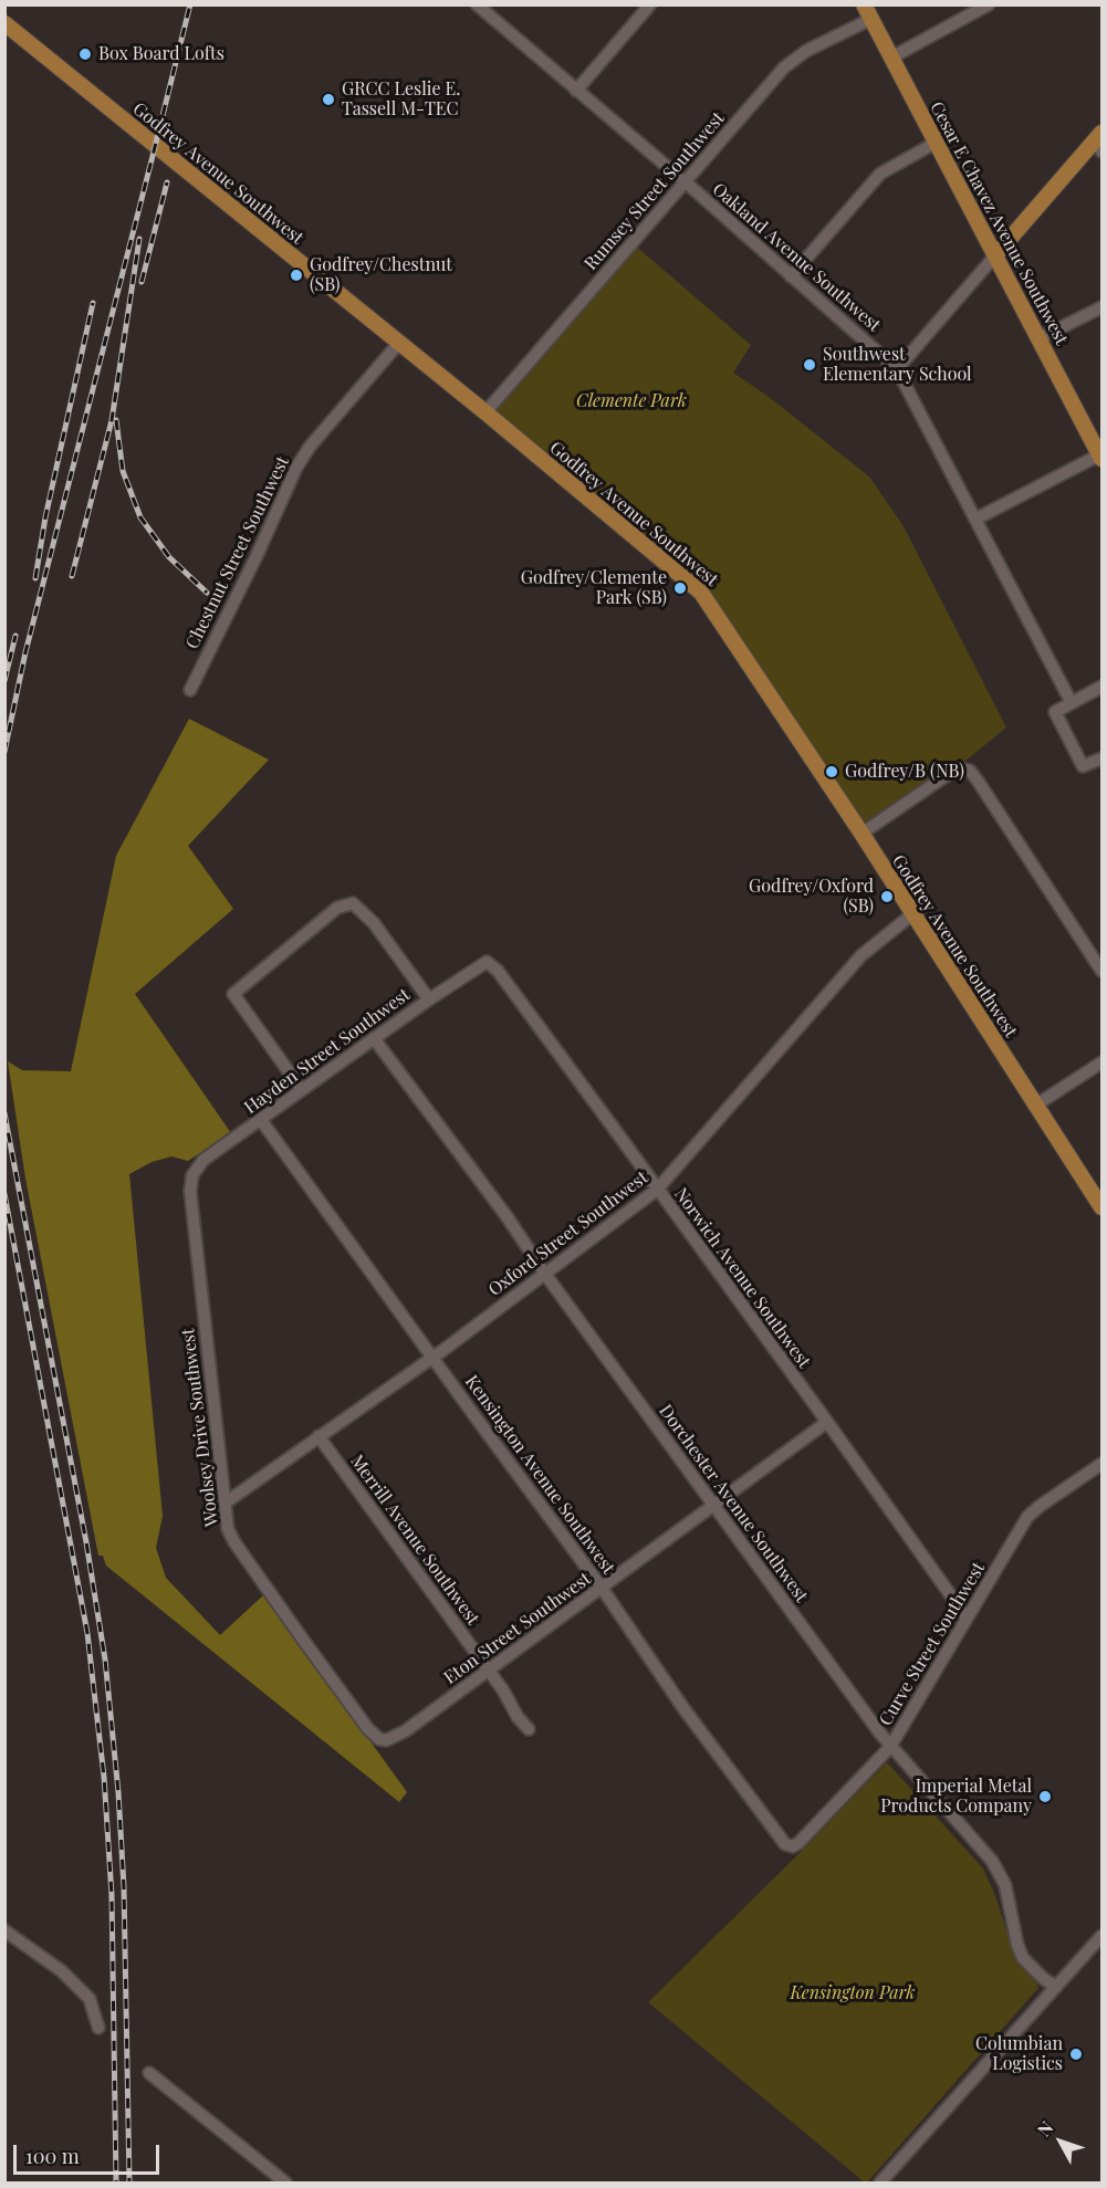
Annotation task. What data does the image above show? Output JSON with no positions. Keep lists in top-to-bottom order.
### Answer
{
  "streets": {
    "main road": ["Godfrey Avenue Southwest", "Cesar E Chavez Avenue Southwest"],
    "street": [
      "Rumsey Street Southwest",
      "Oakland Avenue Southwest",
      "Chestnut Street Southwest",
      "Hayden Street Southwest",
      "Oxford Street Southwest",
      "Norwich Avenue Southwest",
      "Woolsey Drive Southwest",
      "Kensington Avenue Southwest",
      "Dorchester Avenue Southwest",
      "Merrill Avenue Southwest",
      "Eton Street Southwest",
      "Curve Street Southwest"
    ]
  },
  "crossings": [
    ["Godfrey Avenue Southwest", "Rumsey Street Southwest"],
    ["Godfrey Avenue Southwest", "Chestnut Street Southwest"],
    ["Godfrey Avenue Southwest", "Oxford Street Southwest"],
    ["Rumsey Street Southwest", "Cesar E Chavez Avenue Southwest"],
    ["Rumsey Street Southwest", "Oakland Avenue Southwest"],
    ["Hayden Street Southwest", "Norwich Avenue Southwest"],
    ["Hayden Street Southwest", "Woolsey Drive Southwest"],
    ["Hayden Street Southwest", "Kensington Avenue Southwest"],
    ["Hayden Street Southwest", "Dorchester Avenue Southwest"],
    ["Oxford Street Southwest", "Norwich Avenue Southwest"],
    ["Oxford Street Southwest", "Woolsey Drive Southwest"],
    ["Oxford Street Southwest", "Kensington Avenue Southwest"],
    ["Oxford Street Southwest", "Dorchester Avenue Southwest"],
    ["Oxford Street Southwest", "Merrill Avenue Southwest"],
    ["Norwich Avenue Southwest", "Eton Street Southwest"],
    ["Norwich Avenue Southwest", "Curve Street Southwest"],
    ["Woolsey Drive Southwest", "Eton Street Southwest"],
    ["Kensington Avenue Southwest", "Eton Street Southwest"],
    ["Kensington Avenue Southwest", "Curve Street Southwest"],
    ["Dorchester Avenue Southwest", "Eton Street Southwest"],
    ["Dorchester Avenue Southwest", "Curve Street Southwest"],
    ["Merrill Avenue Southwest", "Eton Street Southwest"]
  ],
  "parks": ["Clemente Park", "Kensington Park"],
  "places": [
    "Box Board Lofts",
    "GRCC Leslie E. Tassell M-TEC",
    "Godfrey/Chestnut (SB)",
    "Southwest Elementary School",
    "Godfrey/Clemente Park (SB)",
    "Godfrey/B (NB)",
    "Godfrey/Oxford (SB)",
    "Imperial Metal Products Company",
    "Columbian Logistics"
  ],
  "scale_bar": "100 m",
  "north": "top left"
}
